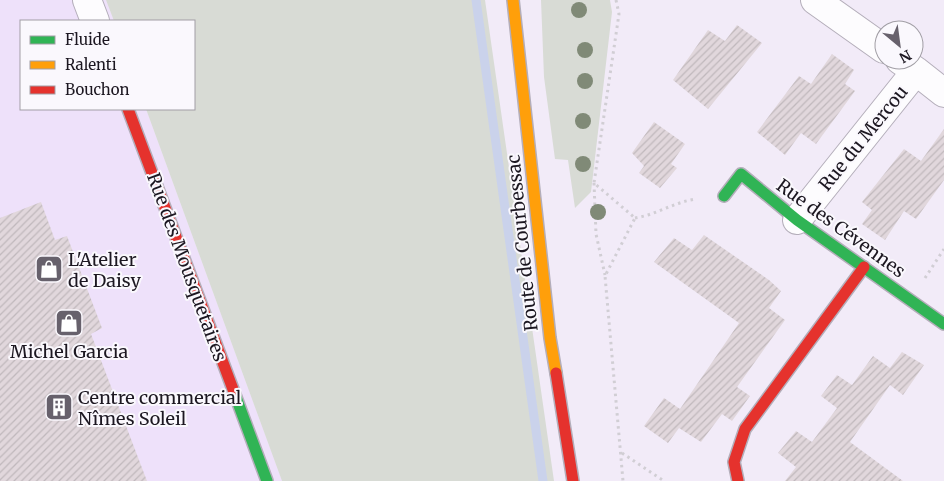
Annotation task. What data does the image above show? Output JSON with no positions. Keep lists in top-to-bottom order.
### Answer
{
  "streets": {
    "street": [
      "Rue du Mercou",
      "Rue des Cévennes",
      "Route de Courbessac",
      "Rue des Mousquetaires"
    ]
  },
  "crossings": [
    ["Rue du Mercou", "Rue des Cévennes"]
  ],
  "places": {
    "shop": ["L'Atelier de Daisy", "Michel Garcia"],
    "building": ["Centre commercial Nîmes Soleil"]
  },
  "legend": ["Fluide", "Ralenti", "Bouchon"],
  "north": "bottom right"
}
